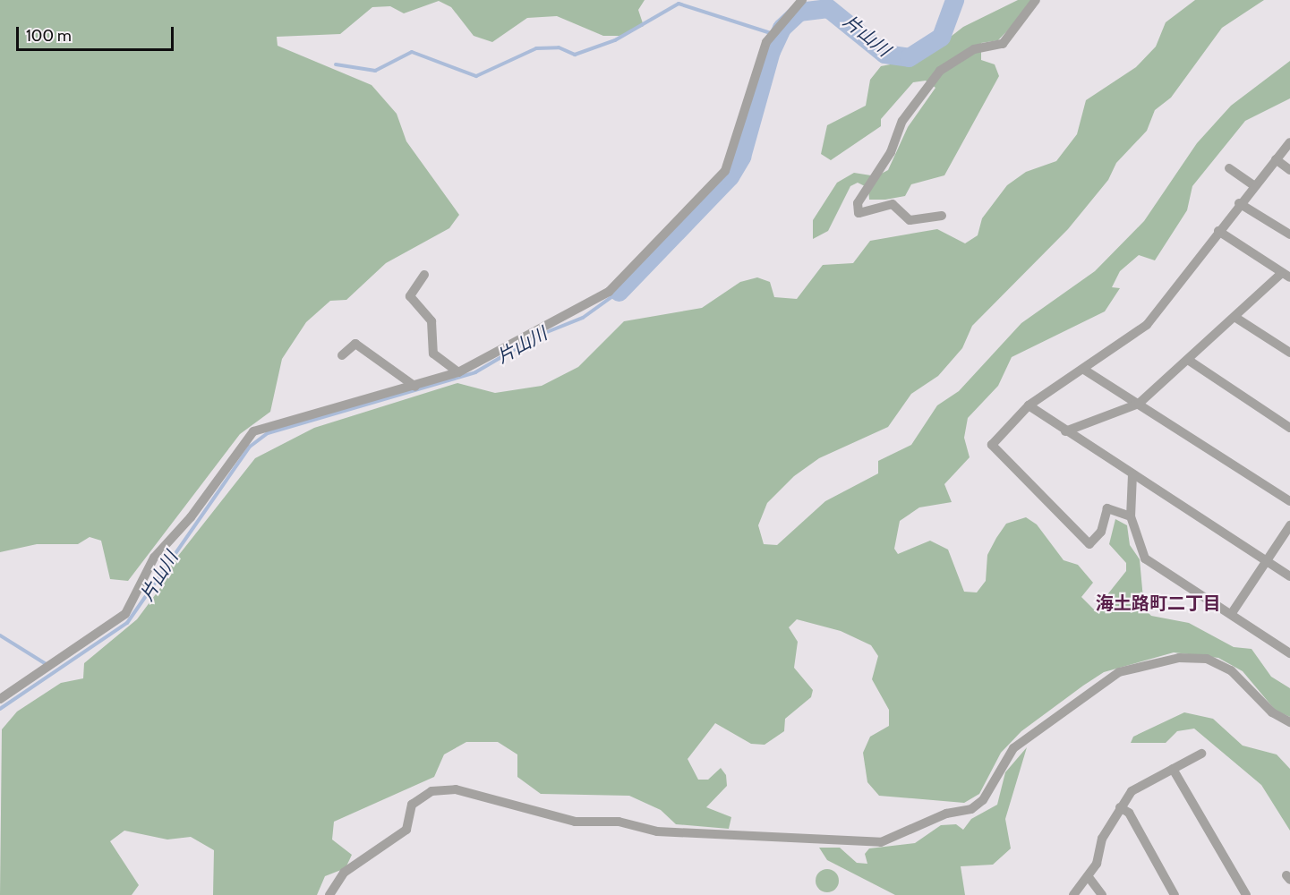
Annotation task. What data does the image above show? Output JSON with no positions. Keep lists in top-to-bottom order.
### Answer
{
  "districts": ["海土路町二丁目"],
  "water": ["片山川"],
  "scale_bar": "100 m"
}
